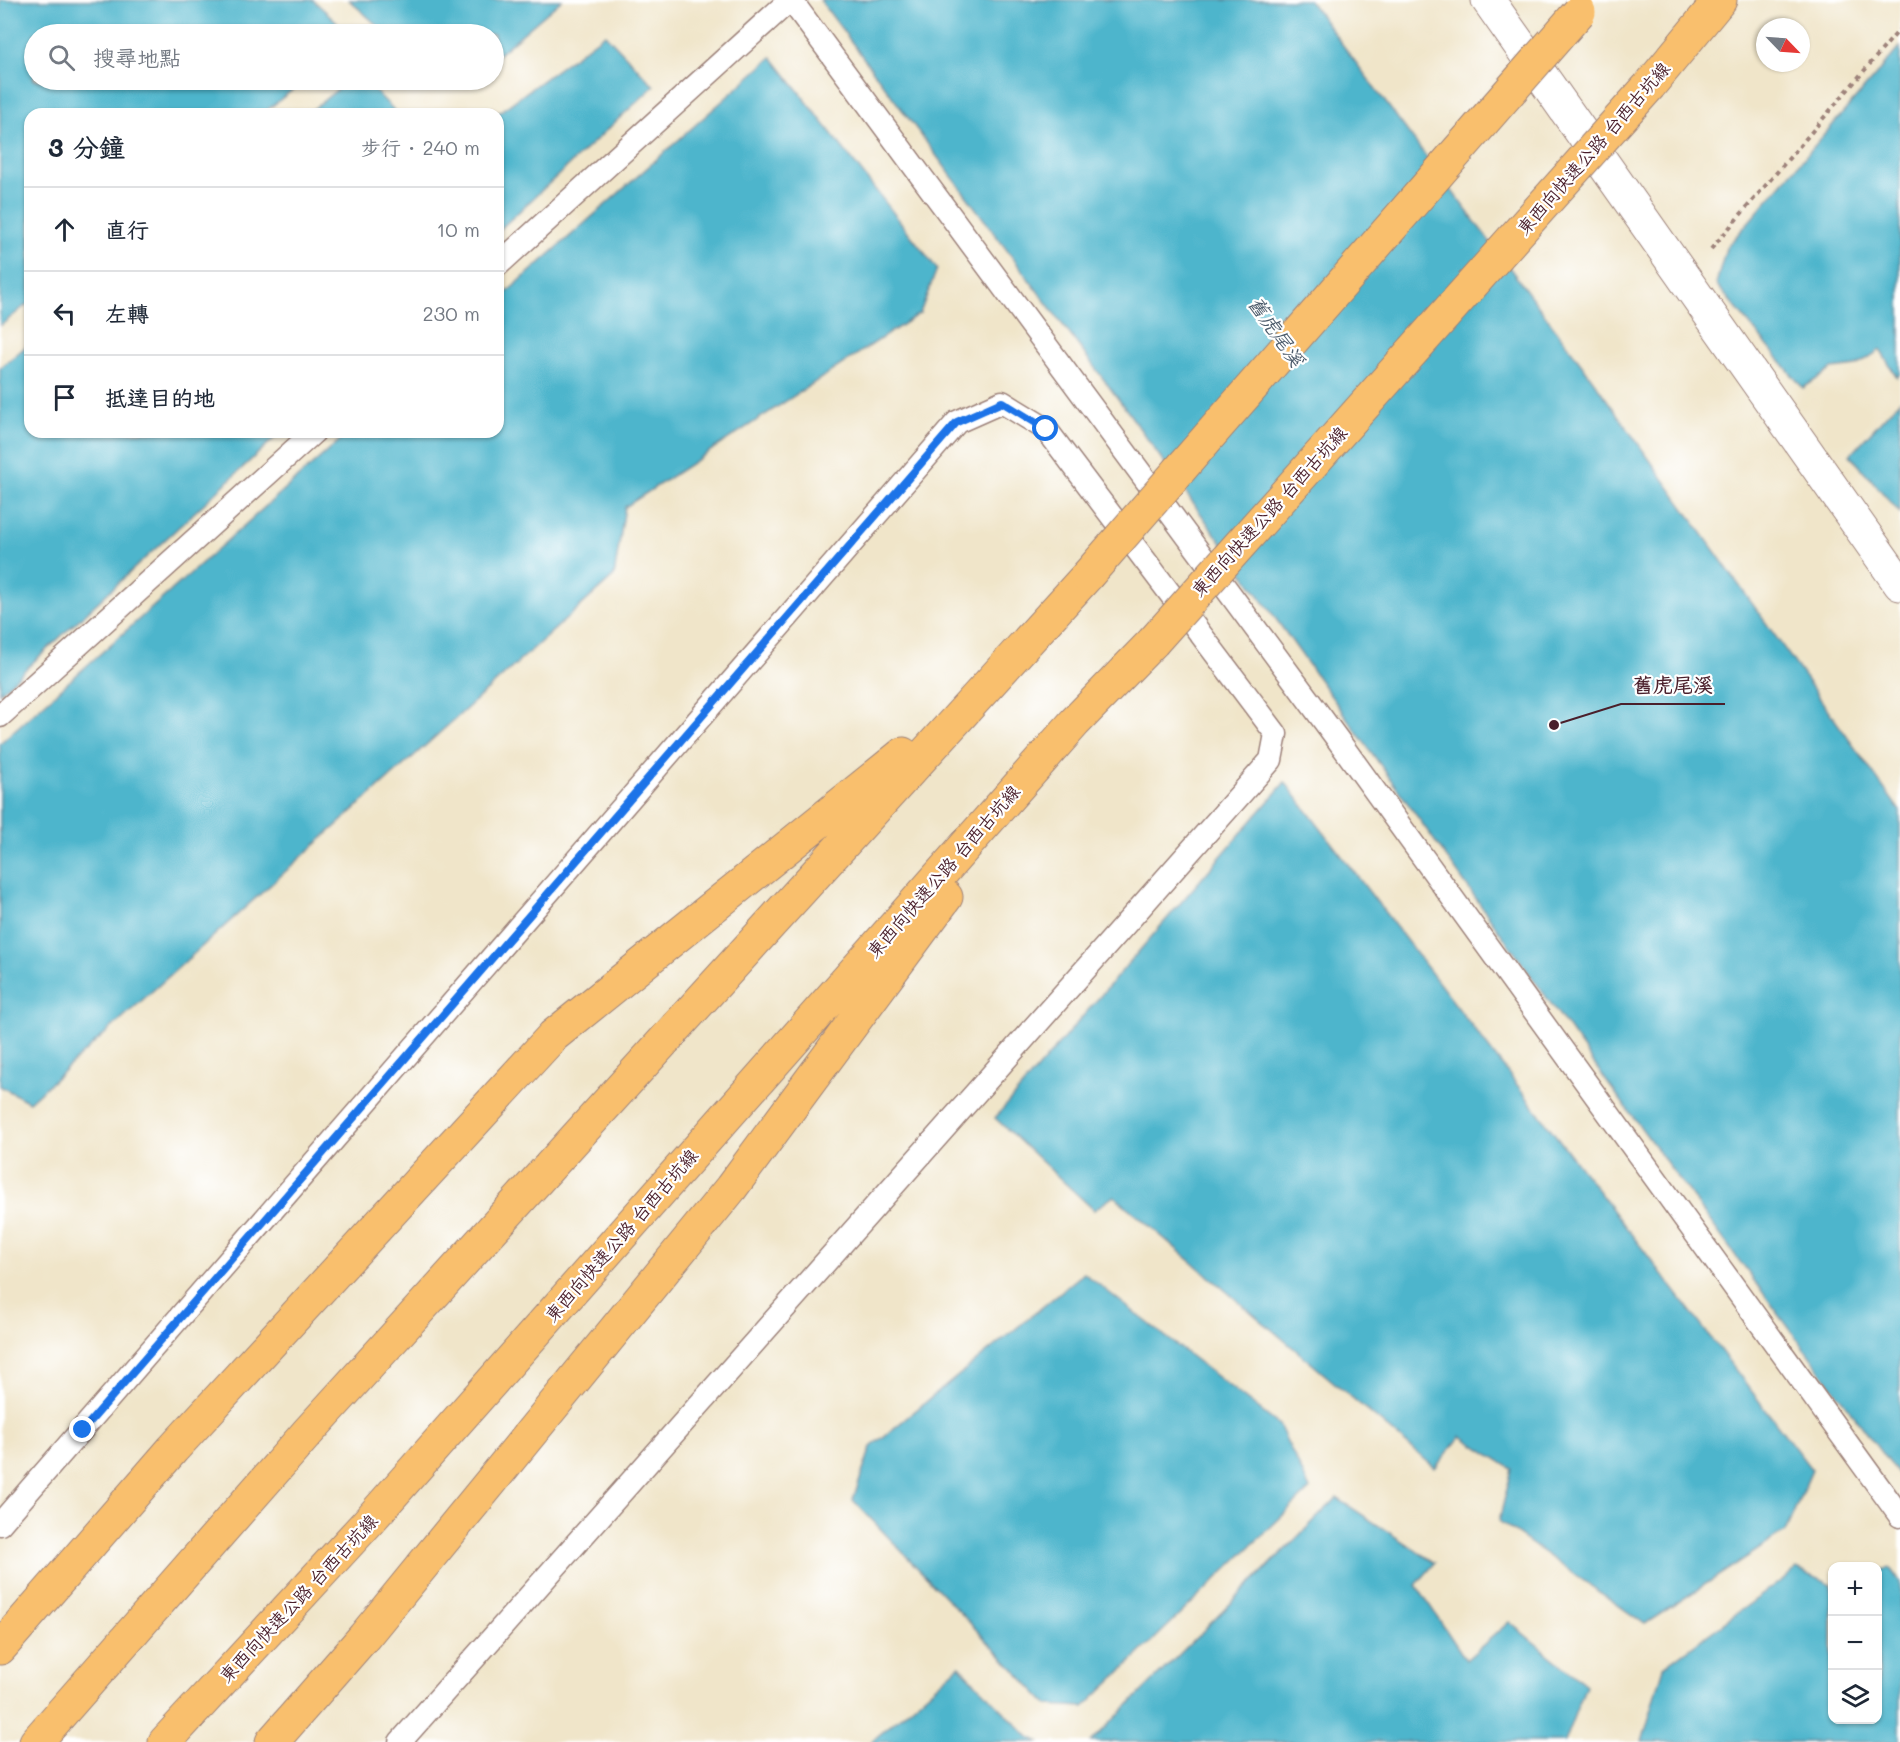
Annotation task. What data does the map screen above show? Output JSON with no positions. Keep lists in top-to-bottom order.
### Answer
{
  "streets": {
    "highway": ["東西向快速公路 台西古坑線"]
  },
  "water": ["舊虎尾溪"],
  "places": ["舊虎尾溪"],
  "north": "bottom right",
  "page": {
    "search": "搜尋地點",
    "heading": ["3 分鐘", "步行 · 240 m"],
    "list": [
      ["直行", "10 m"],
      ["左轉", "230 m"],
      "抵達目的地"
    ],
    "map_buttons": ["+", "−"]
  }
}
